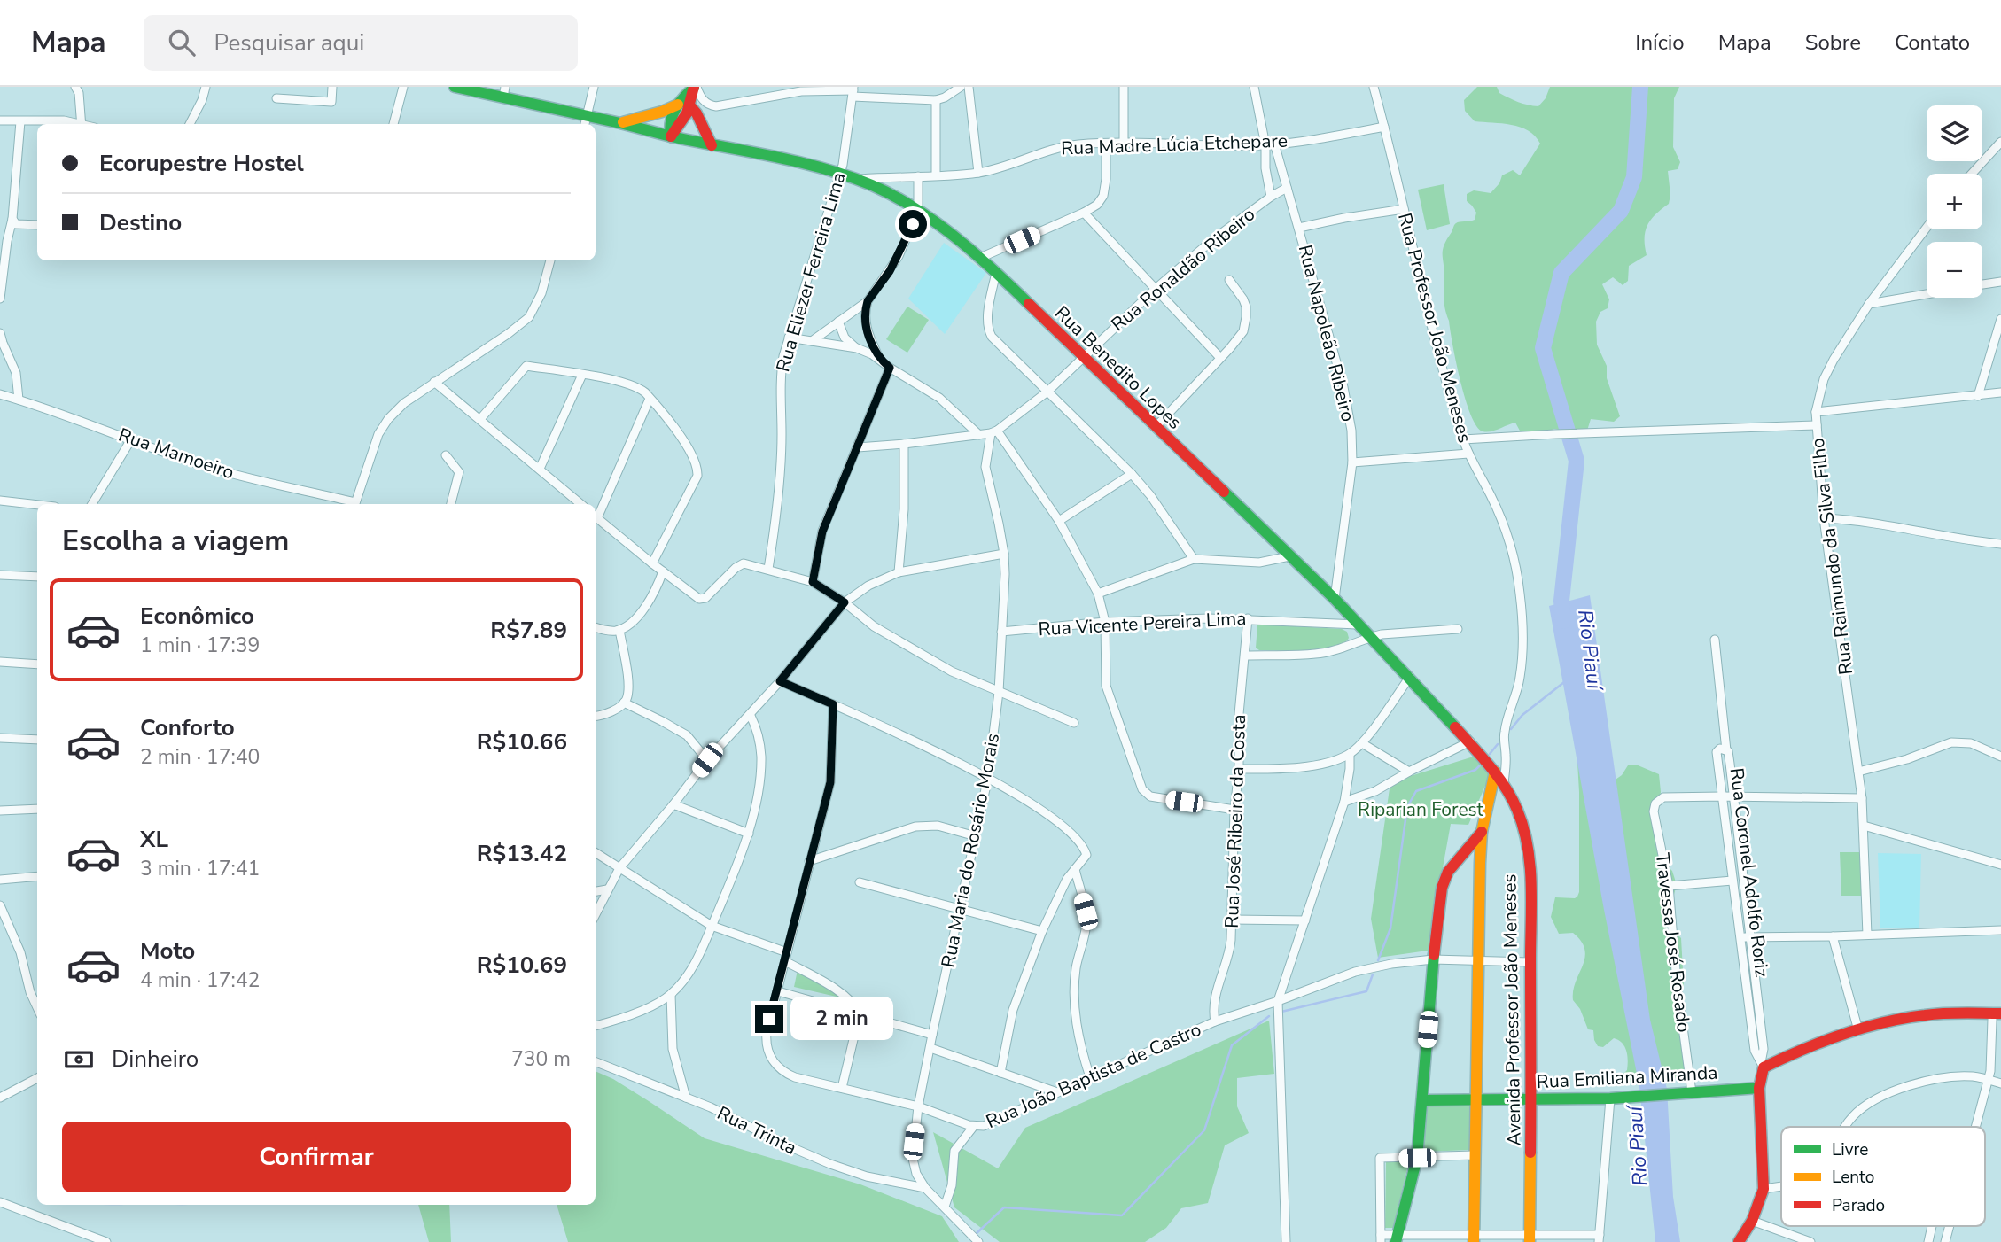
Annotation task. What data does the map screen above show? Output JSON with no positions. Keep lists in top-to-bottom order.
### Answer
{
  "streets": {
    "main road": [
      "Rua Benedito Lopes",
      "Rua Coronel Adolfo Roriz",
      "Avenida Professor João Meneses",
      "Rua Emiliana Miranda"
    ],
    "street": [
      "Rua Madre Lúcia Etchepare",
      "Rua Ronaldão Ribeiro",
      "Rua Eliezer Ferreira Lima",
      "Rua Professor João Meneses",
      "Rua Napoleão Ribeiro",
      "Rua Mamoeiro",
      "Rua Raimundo da Silva Filho",
      "Rua Vicente Pereira Lima",
      "Rua José Ribeiro da Costa",
      "Rua Maria do Rosário Morais",
      "Travessa José Rosado",
      "Rua João Baptista de Castro",
      "Rua Trinta"
    ]
  },
  "crossings": [
    ["Rua Madre Lúcia Etchepare", "Rua Professor João Meneses"],
    ["Rua Madre Lúcia Etchepare", "Rua Napoleão Ribeiro"],
    ["Rua Madre Lúcia Etchepare", "Rua Benedito Lopes"],
    ["Rua Ronaldão Ribeiro", "Rua Napoleão Ribeiro"],
    ["Rua Ronaldão Ribeiro", "Rua Benedito Lopes"],
    ["Rua Ronaldão Ribeiro", "Rua Maria do Rosário Morais"],
    ["Rua Eliezer Ferreira Lima", "Rua Benedito Lopes"],
    ["Rua Professor João Meneses", "Rua Benedito Lopes"],
    ["Rua Professor João Meneses", "Avenida Professor João Meneses"],
    ["Rua Napoleão Ribeiro", "Rua Benedito Lopes"],
    ["Rua Benedito Lopes", "Rua Vicente Pereira Lima"],
    ["Rua Benedito Lopes", "Avenida Professor João Meneses"],
    ["Rua Vicente Pereira Lima", "Rua José Ribeiro da Costa"],
    ["Rua Vicente Pereira Lima", "Rua Maria do Rosário Morais"],
    ["Rua José Ribeiro da Costa", "Rua João Baptista de Castro"],
    ["Rua Maria do Rosário Morais", "Rua João Baptista de Castro"],
    ["Rua Maria do Rosário Morais", "Rua Trinta"],
    ["Rua Coronel Adolfo Roriz", "Travessa José Rosado"],
    ["Rua Coronel Adolfo Roriz", "Rua Emiliana Miranda"],
    ["Travessa José Rosado", "Rua Emiliana Miranda"],
    ["Avenida Professor João Meneses", "Rua João Baptista de Castro"],
    ["Avenida Professor João Meneses", "Rua Emiliana Miranda"]
  ],
  "water": ["Rio Piauí"],
  "parks": ["Riparian Forest"],
  "legend": ["Livre", "Lento", "Parado"],
  "page": {
    "header": "Mapa",
    "search": "Pesquisar aqui",
    "nav": [
      "Início",
      "Mapa",
      "Sobre",
      "Contato"
    ],
    "map_buttons": ["+", "−"],
    "banner": ["Ecorupestre Hostel", "Destino"],
    "heading": "Escolha a viagem",
    "list": [
      {
        "name": "Econômico",
        "note": "1 min · 17:39",
        "value": "R$7.89"
      },
      {
        "name": "Conforto",
        "note": "2 min · 17:40",
        "value": "R$10.66"
      },
      {
        "name": "XL",
        "note": "3 min · 17:41",
        "value": "R$13.42"
      },
      {
        "name": "Moto",
        "note": "4 min · 17:42",
        "value": "R$10.69"
      }
    ],
    "bubble": "2 min",
    "pay": ["Dinheiro", "730 m"],
    "buttons": "Confirmar"
  }
}
